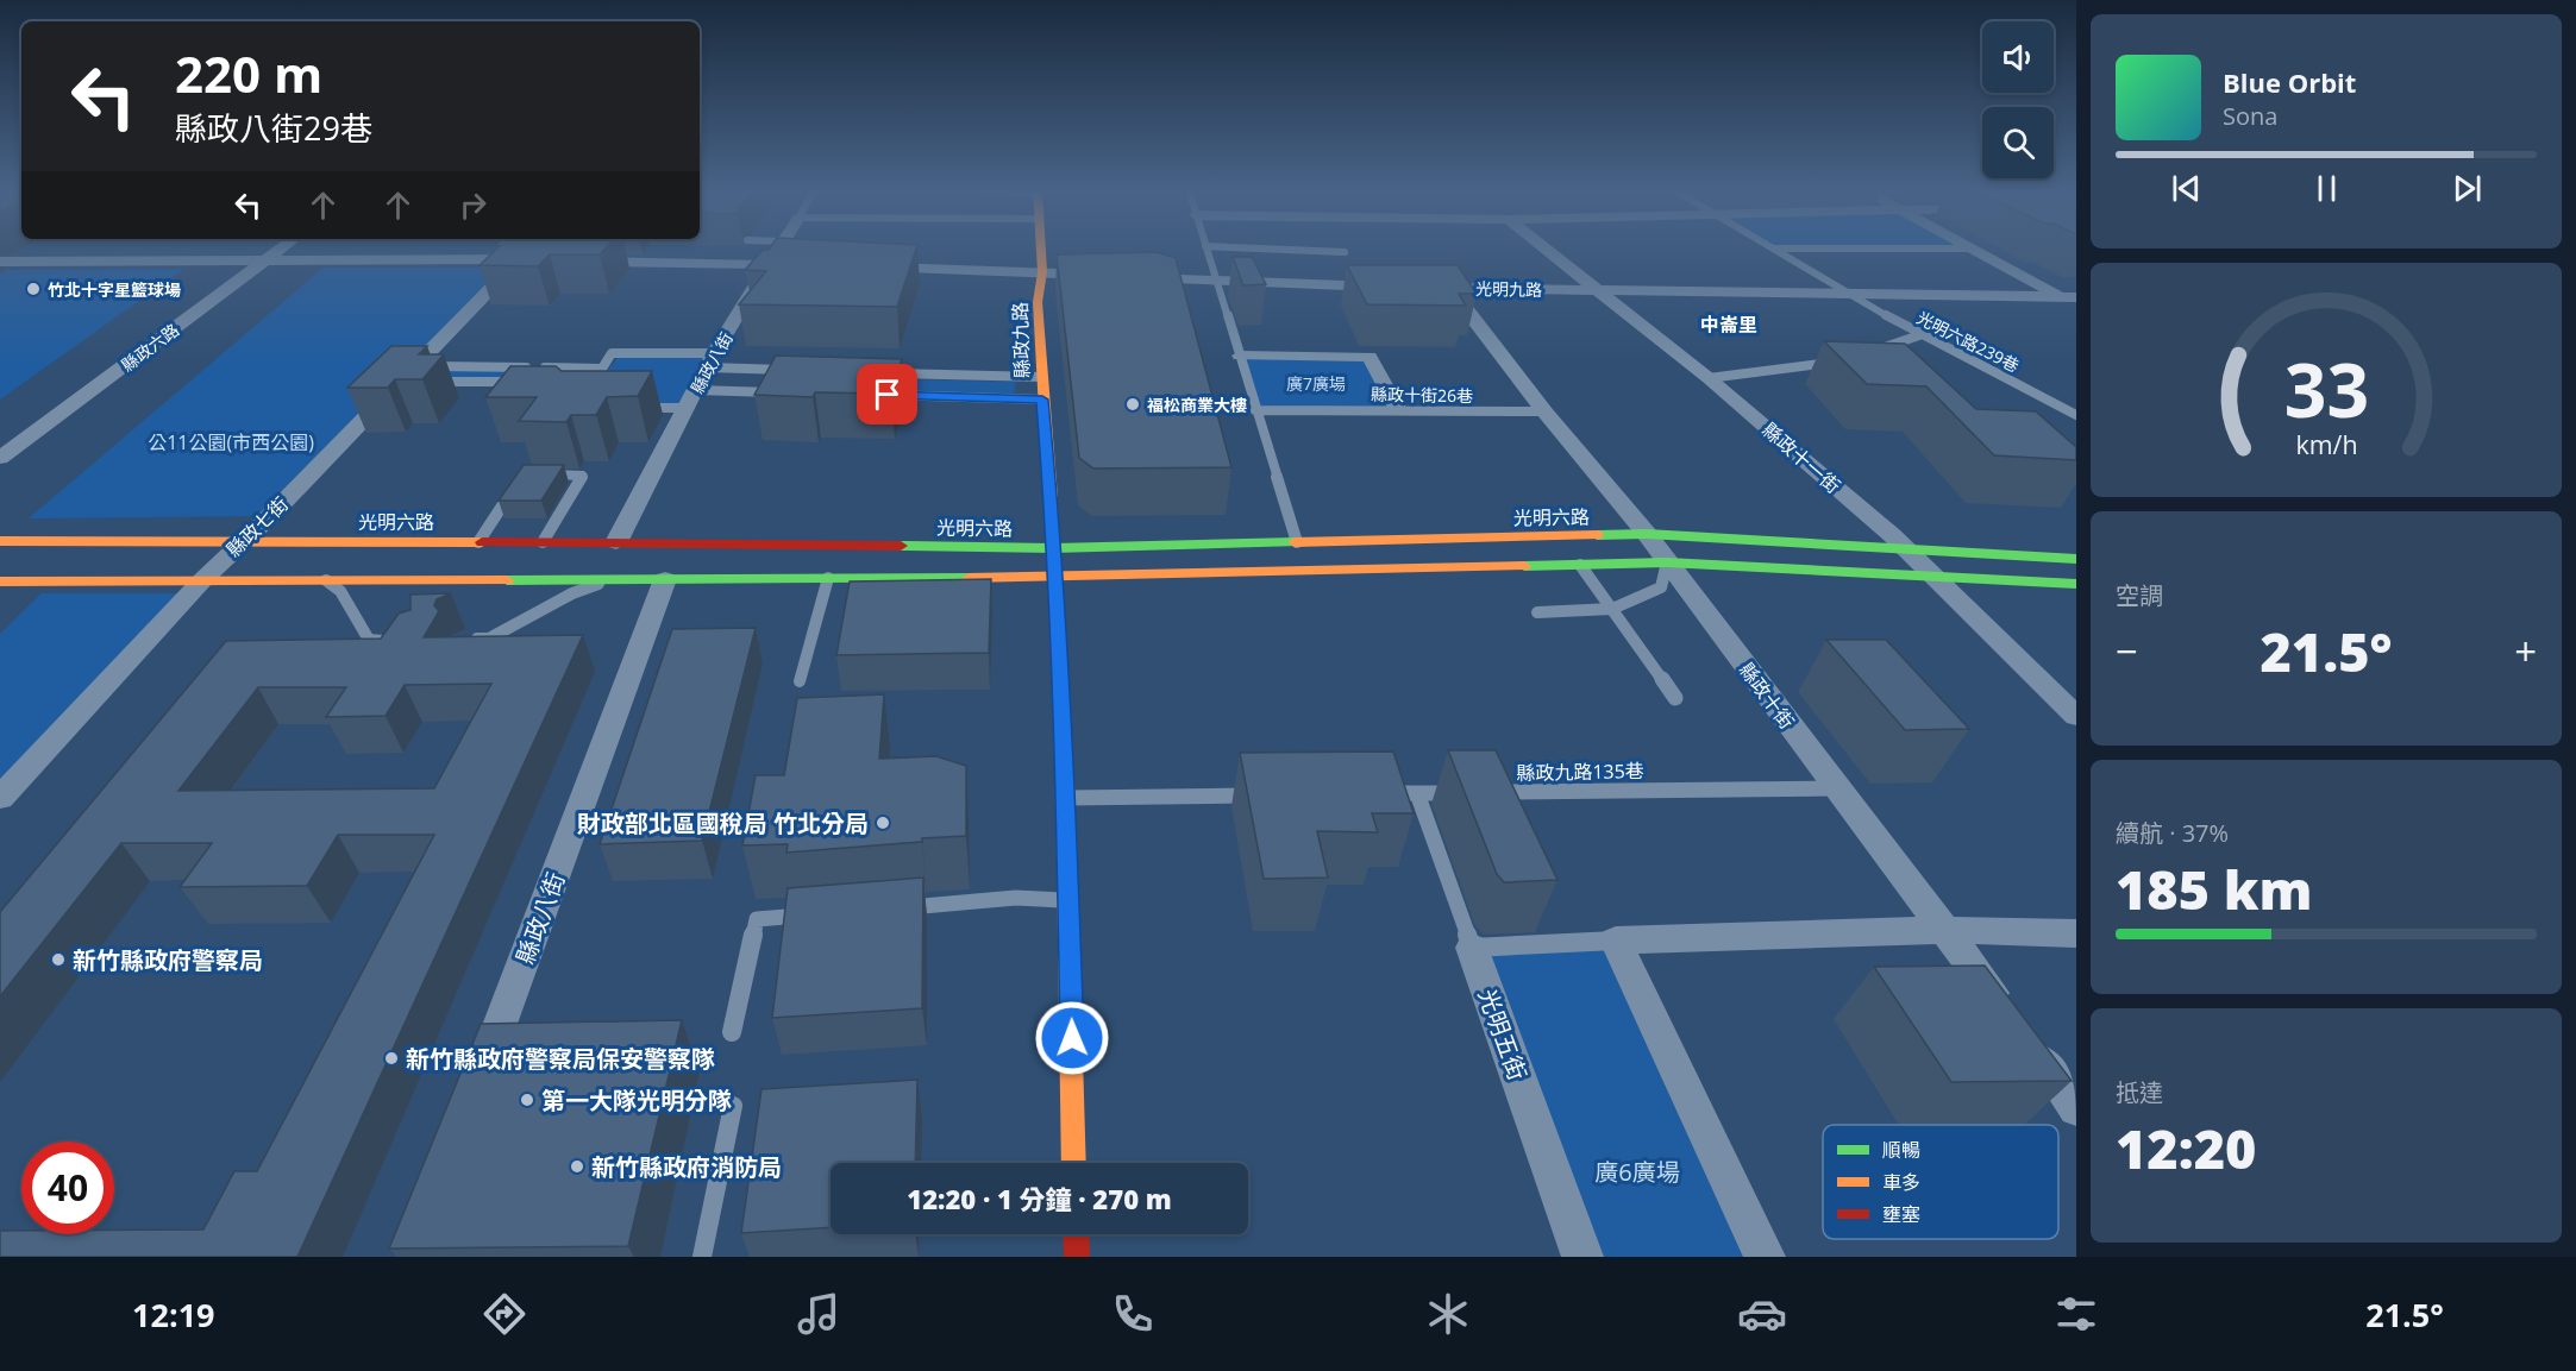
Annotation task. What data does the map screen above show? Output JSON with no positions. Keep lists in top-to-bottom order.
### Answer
{
  "streets": {
    "main road": ["縣政九路", "光明六路"],
    "street": [
      "光明九路",
      "縣政六路",
      "縣政八街",
      "縣政十一街",
      "縣政七街",
      "縣政十街",
      "光明五街"
    ],
    "lane": ["光明六路239巷", "縣政十街26巷", "縣政九路135巷"]
  },
  "crossings": [
    ["光明九路", "光明六路239巷"],
    ["光明九路", "縣政十一街"],
    ["光明九路", "縣政十街"],
    ["縣政九路", "光明六路"],
    ["縣政六路", "縣政七街"],
    ["縣政八街", "光明六路"],
    ["縣政十街26巷", "縣政十街"],
    ["縣政十一街", "光明六路"],
    ["光明六路", "縣政七街"],
    ["光明六路", "縣政十街"],
    ["縣政十街", "縣政九路135巷"]
  ],
  "districts": ["中崙里"],
  "parks": ["廣7廣場", "公11公園(市西公園)", "廣6廣場"],
  "places": [
    "竹北十字星籃球場",
    "福松商業大樓",
    "財政部北區國稅局 竹北分局",
    "新竹縣政府警察局",
    "新竹縣政府警察局保安警察隊",
    "第一大隊光明分隊",
    "新竹縣政府消防局"
  ],
  "legend": ["順暢", "車多", "壅塞"],
  "page": {
    "turn": ["220 m", "縣政八街29巷"],
    "song": ["Blue Orbit", "Sona"],
    "tile": [
      "空調",
      ["續航 · 37%", "185 km"],
      ["抵達", "12:20"]
    ],
    "heat": ["−", "21.5°", "+"],
    "limit": "40",
    "trip": "12:20 · 1 分鐘 · 270 m",
    "tabs": ["12:19", "21.5°"],
    "gauge": ["33", "km/h"]
  }
}
